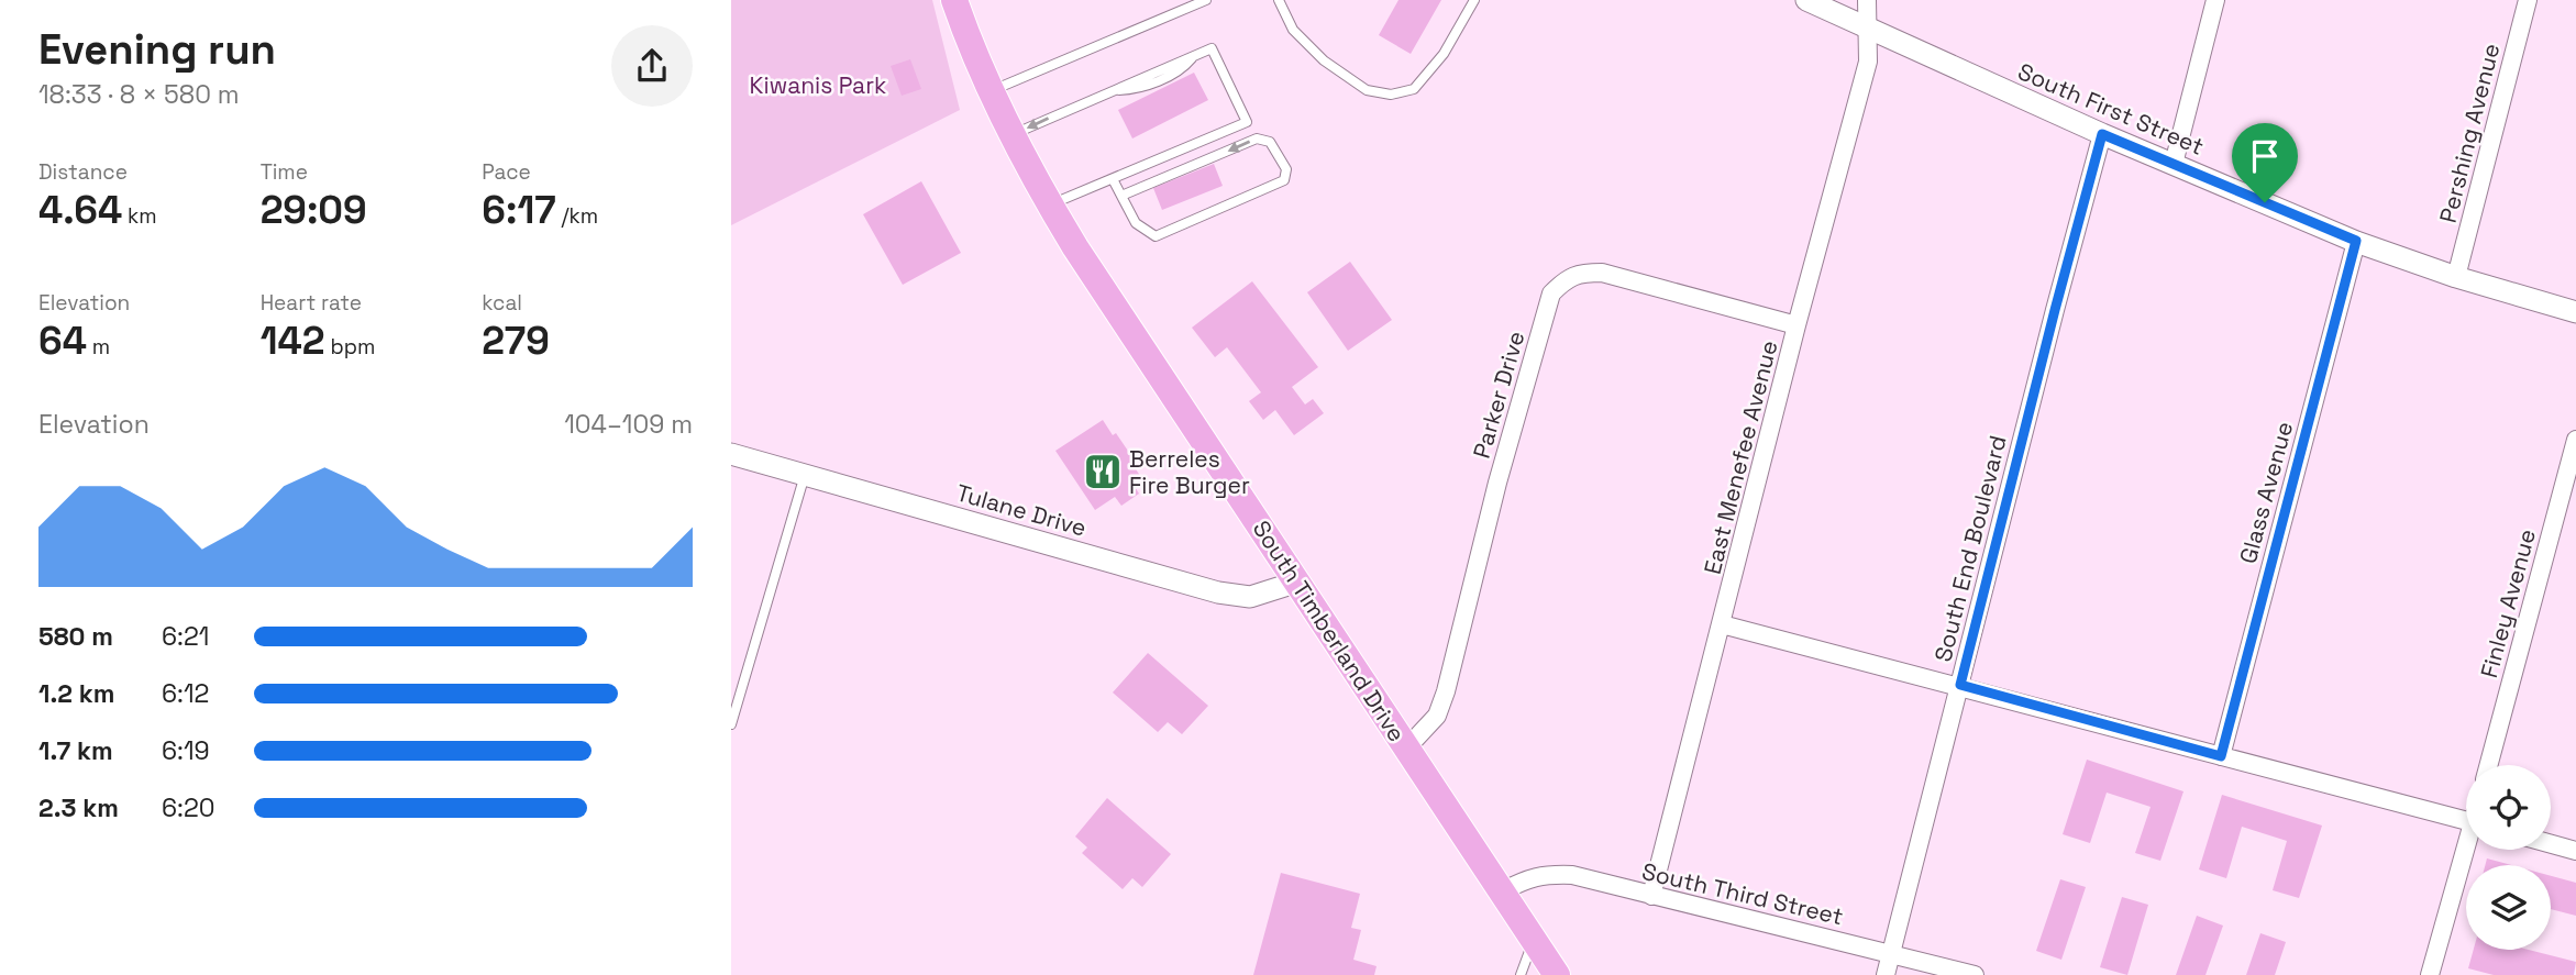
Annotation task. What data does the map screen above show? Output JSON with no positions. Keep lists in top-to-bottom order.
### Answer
{
  "streets": {
    "main road": ["South Timberland Drive"],
    "street": [
      "South First Street",
      "Pershing Avenue",
      "Parker Drive",
      "East Menefee Avenue",
      "Glass Avenue",
      "Tulane Drive",
      "South End Boulevard",
      "Finley Avenue",
      "South Third Street"
    ]
  },
  "crossings": [
    ["South First Street", "Pershing Avenue"],
    ["South First Street", "East Menefee Avenue"],
    ["South First Street", "Glass Avenue"],
    ["South First Street", "South End Boulevard"],
    ["Parker Drive", "East Menefee Avenue"],
    ["Parker Drive", "South Timberland Drive"],
    ["East Menefee Avenue", "South Third Street"],
    ["Tulane Drive", "South Timberland Drive"],
    ["South End Boulevard", "South Third Street"],
    ["South Timberland Drive", "South Third Street"]
  ],
  "parks": ["Kiwanis Park"],
  "places": {
    "restaurant": ["Berreles Fire Burger"]
  },
  "page": {
    "heading": ["Evening run", "18:33 · 8 × 580 m"],
    "stats": [
      ["Distance", "4.64 km"],
      ["Time", "29:09"],
      ["Pace", "6:17 /km"],
      ["Elevation", "64 m"],
      ["Heart rate", "142 bpm"],
      ["kcal", "279"]
    ],
    "chart": ["Elevation", "104–109 m"],
    "list": [
      {
        "name": "580 m",
        "note": "6:21"
      },
      {
        "name": "1.2 km",
        "note": "6:12"
      },
      {
        "name": "1.7 km",
        "note": "6:19"
      },
      {
        "name": "2.3 km",
        "note": "6:20"
      }
    ]
  }
}
